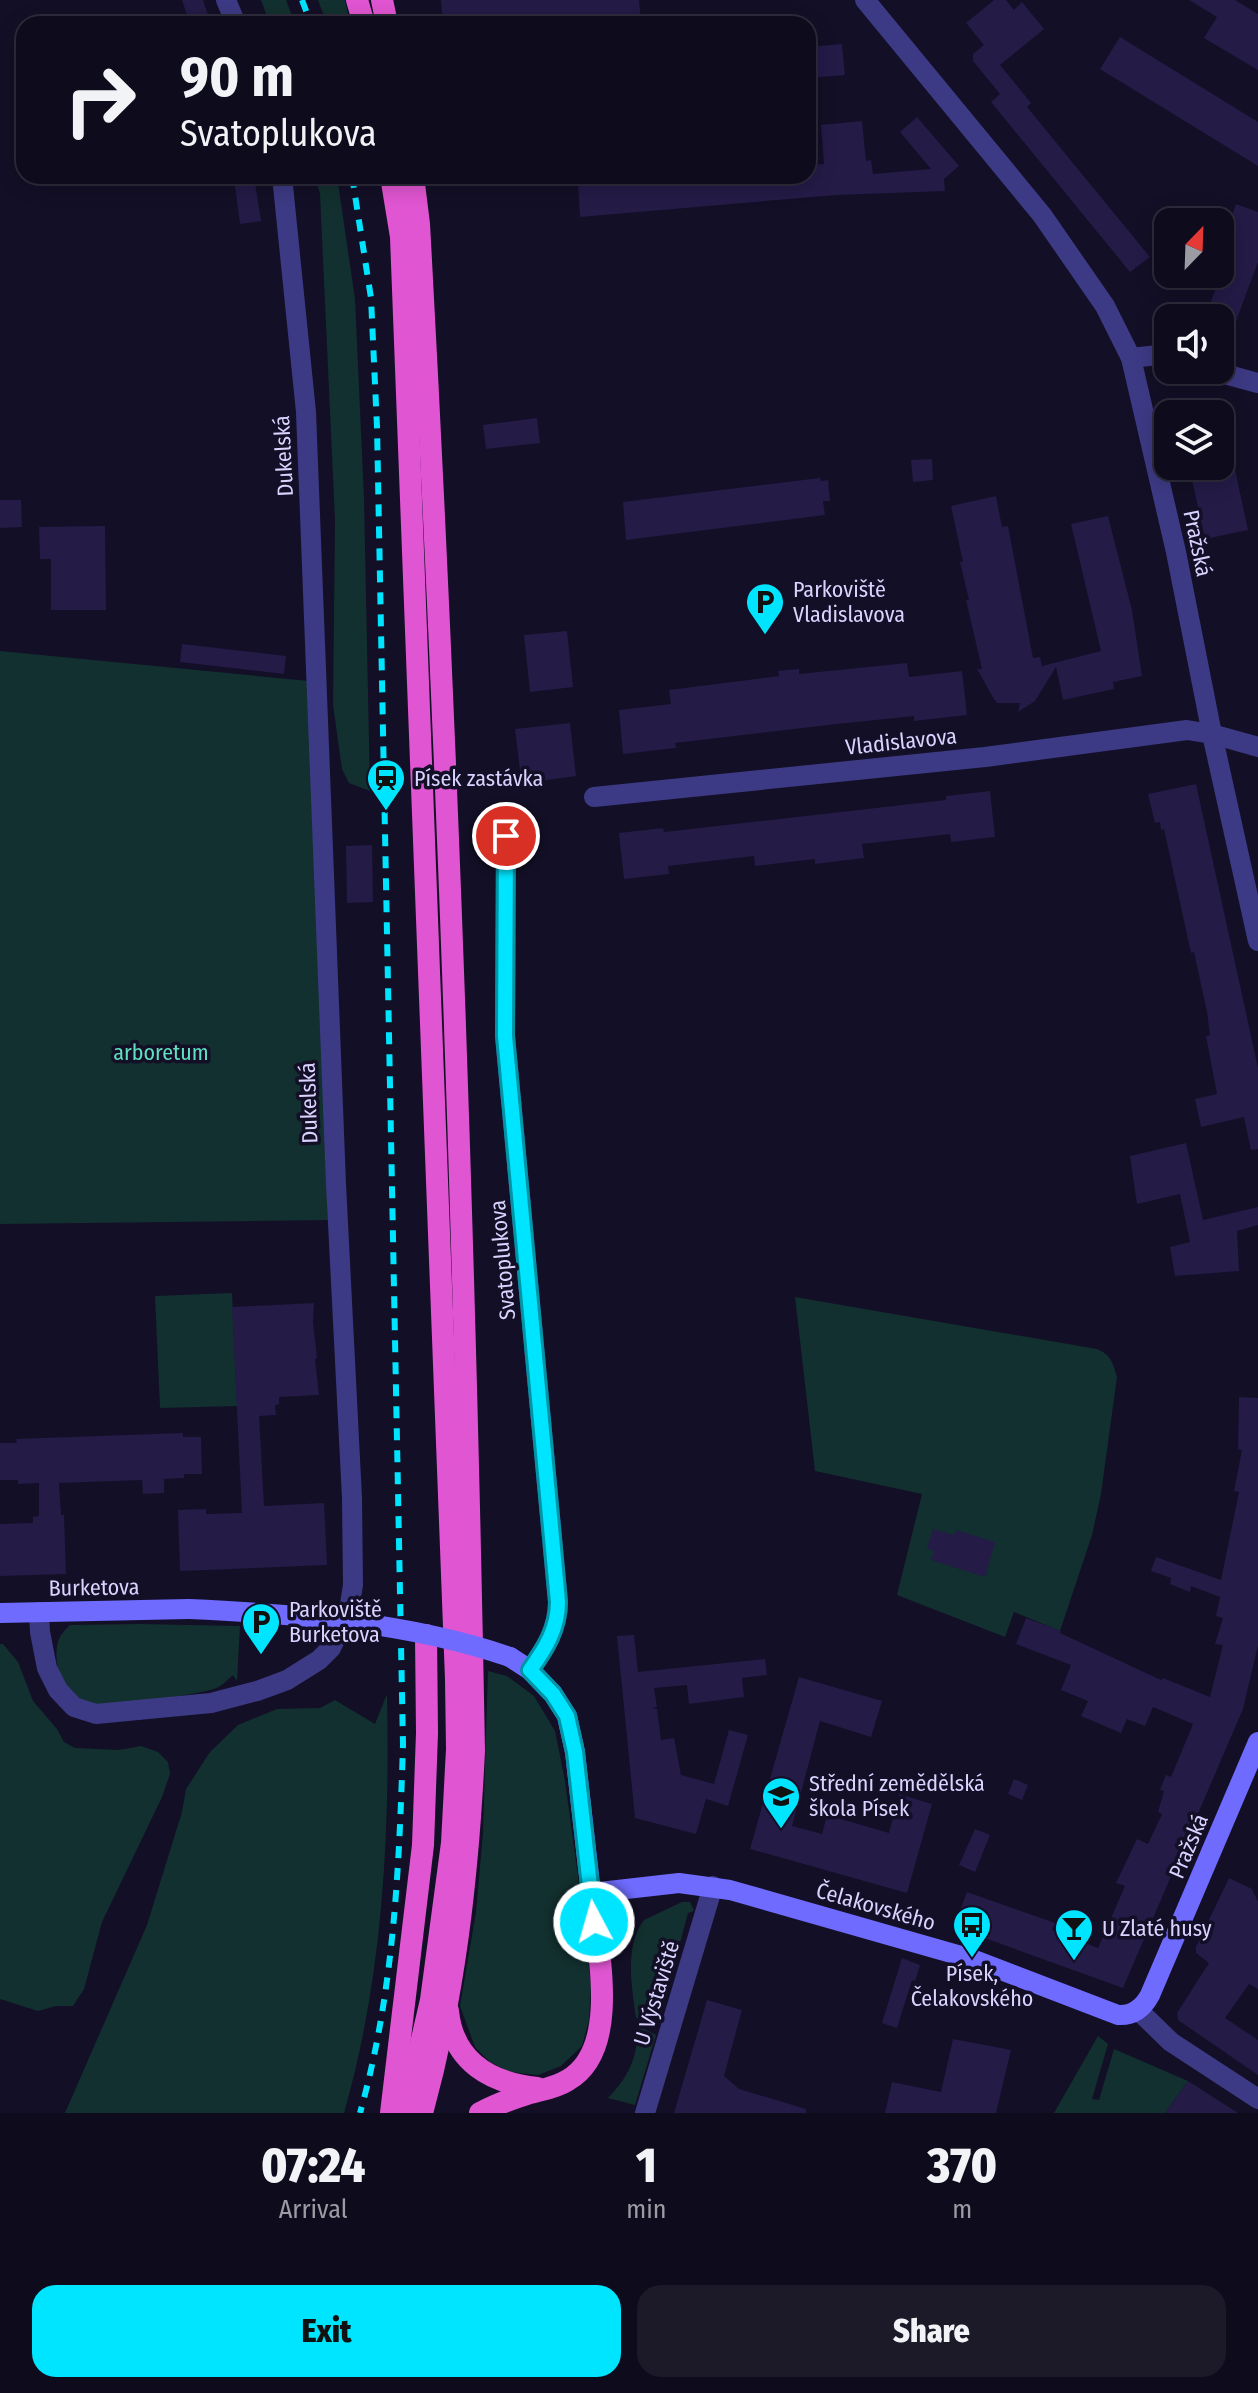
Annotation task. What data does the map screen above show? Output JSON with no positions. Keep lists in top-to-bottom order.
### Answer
{
  "streets": {
    "main road": ["Pražská", "Burketova", "Čelakovského"],
    "street": [
      "Dukelská",
      "Vladislavova",
      "Svatoplukova",
      "U Výstaviště"
    ]
  },
  "crossings": [
    ["Dukelská", "Burketova"],
    ["Pražská", "Vladislavova"],
    ["Pražská", "Čelakovského"],
    ["Svatoplukova", "Burketova"],
    ["Burketova", "Čelakovského"],
    ["Čelakovského", "U Výstaviště"]
  ],
  "parks": ["arboretum"],
  "places": {
    "parking": ["Parkoviště Vladislavova", "Parkoviště Burketova"],
    "station": ["Písek zastávka"],
    "school or university": ["Střední zemědělská škola Písek"],
    "bus stop": ["Písek, Čelakovského"],
    "bar": ["U Zlaté husy"]
  },
  "north": "top right",
  "page": {
    "turn": ["90 m", "Svatoplukova"],
    "eta": [
      "07:24",
      "Arrival",
      "1",
      "min",
      "370",
      "m"
    ],
    "buttons": ["Exit", "Share"]
  }
}
